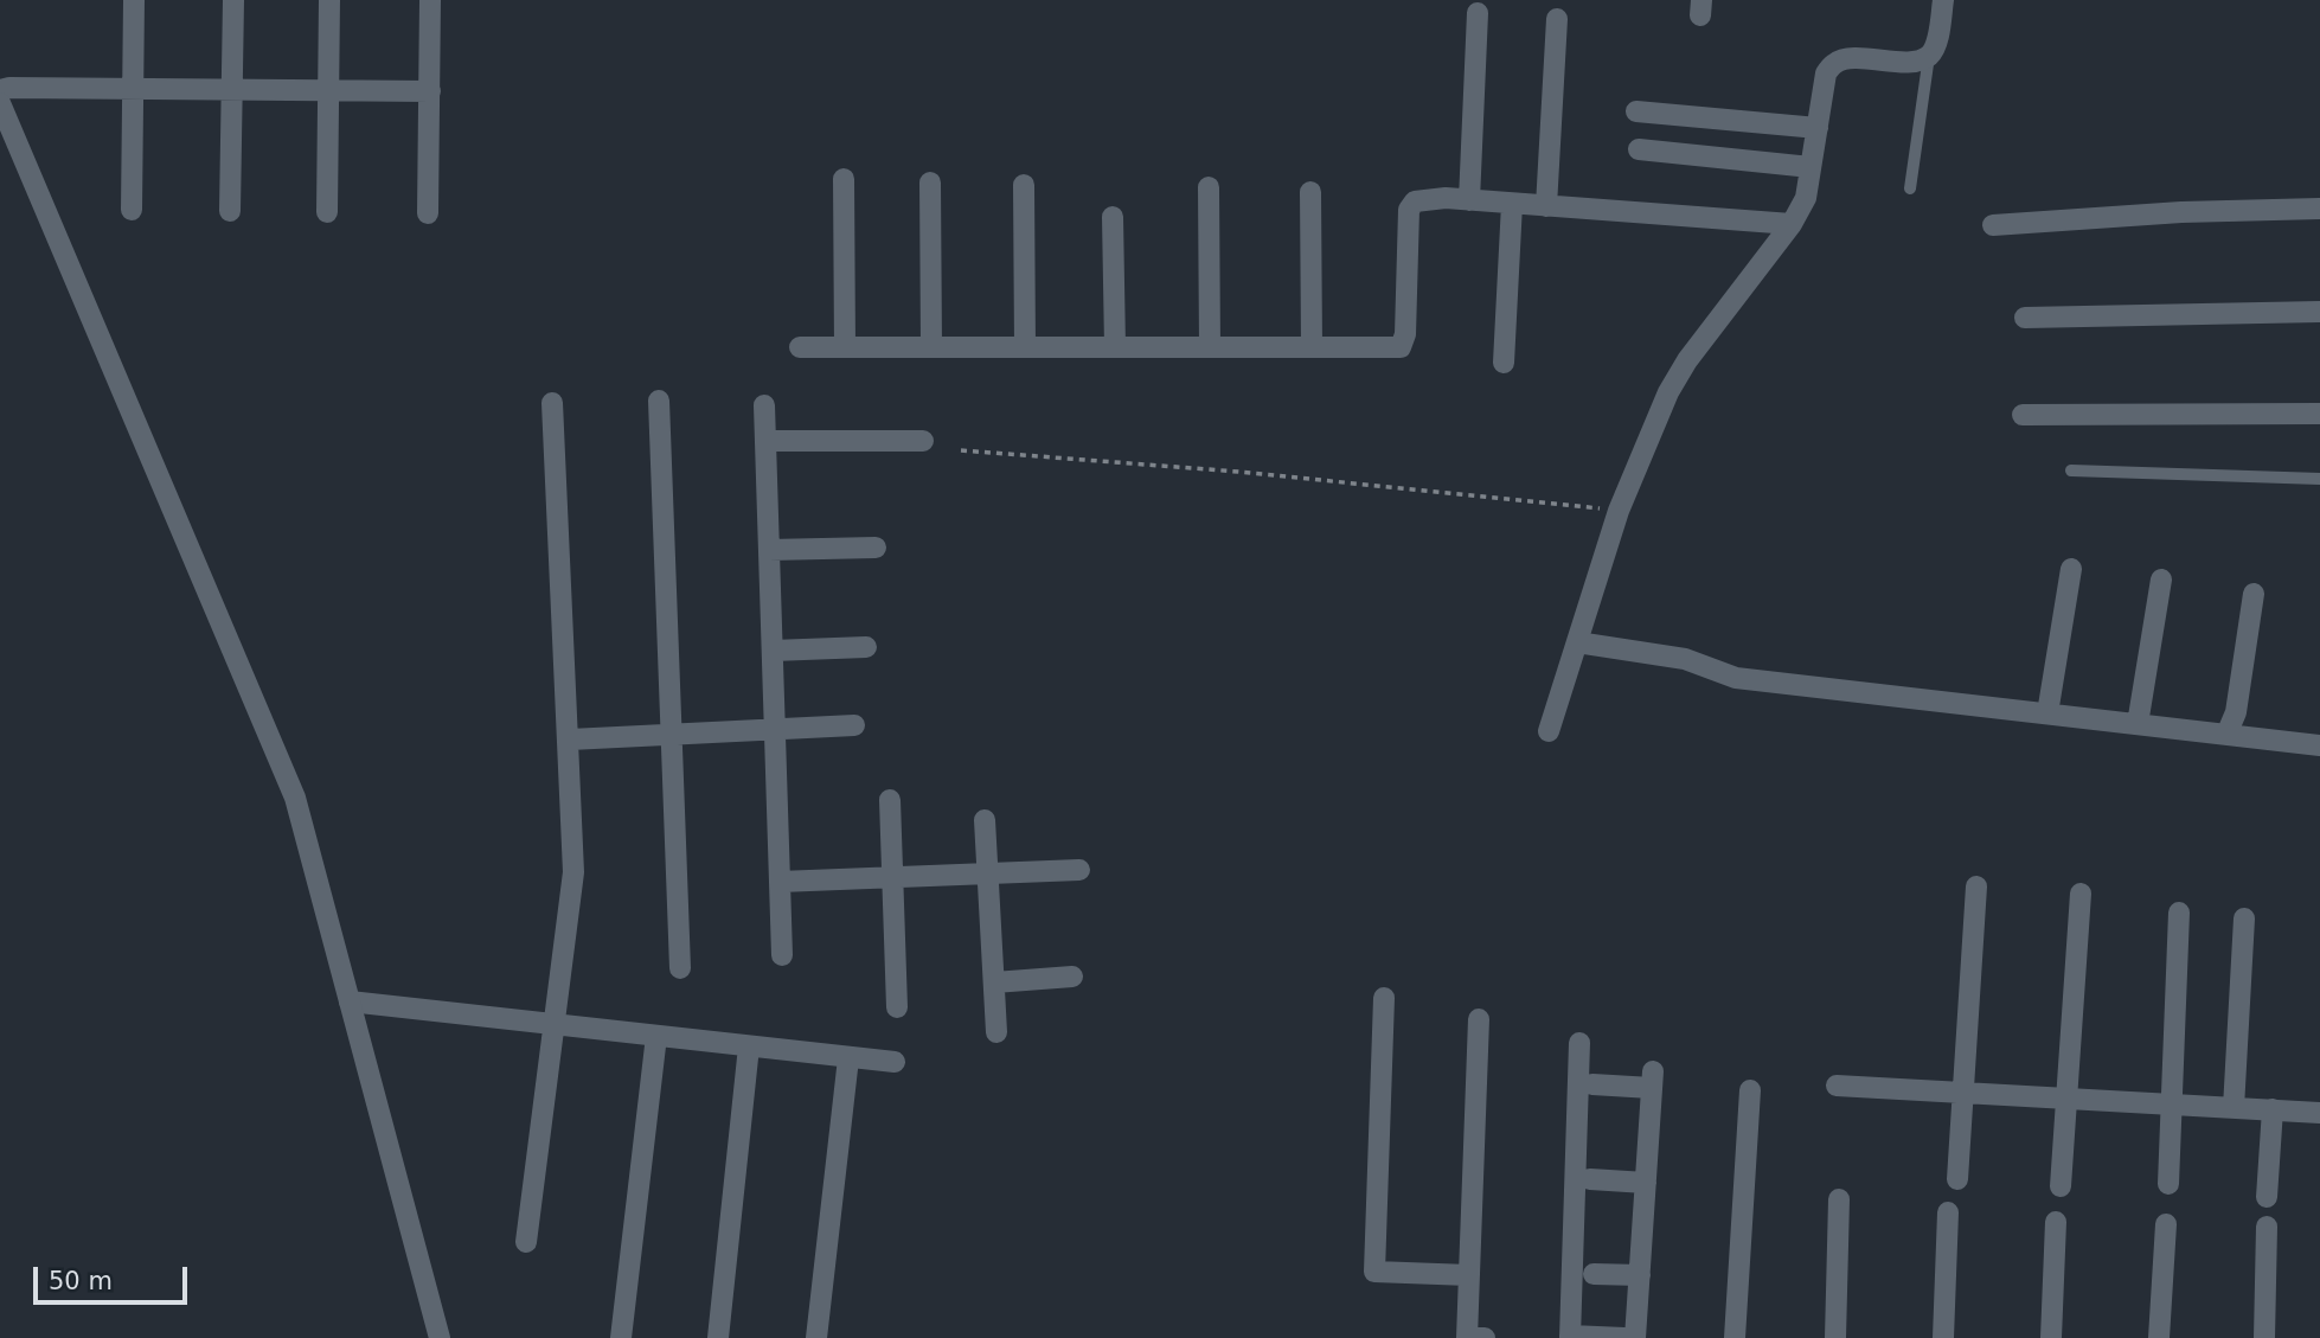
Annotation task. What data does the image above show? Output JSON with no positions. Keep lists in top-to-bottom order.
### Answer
{
  "scale_bar": "50 m"
}
